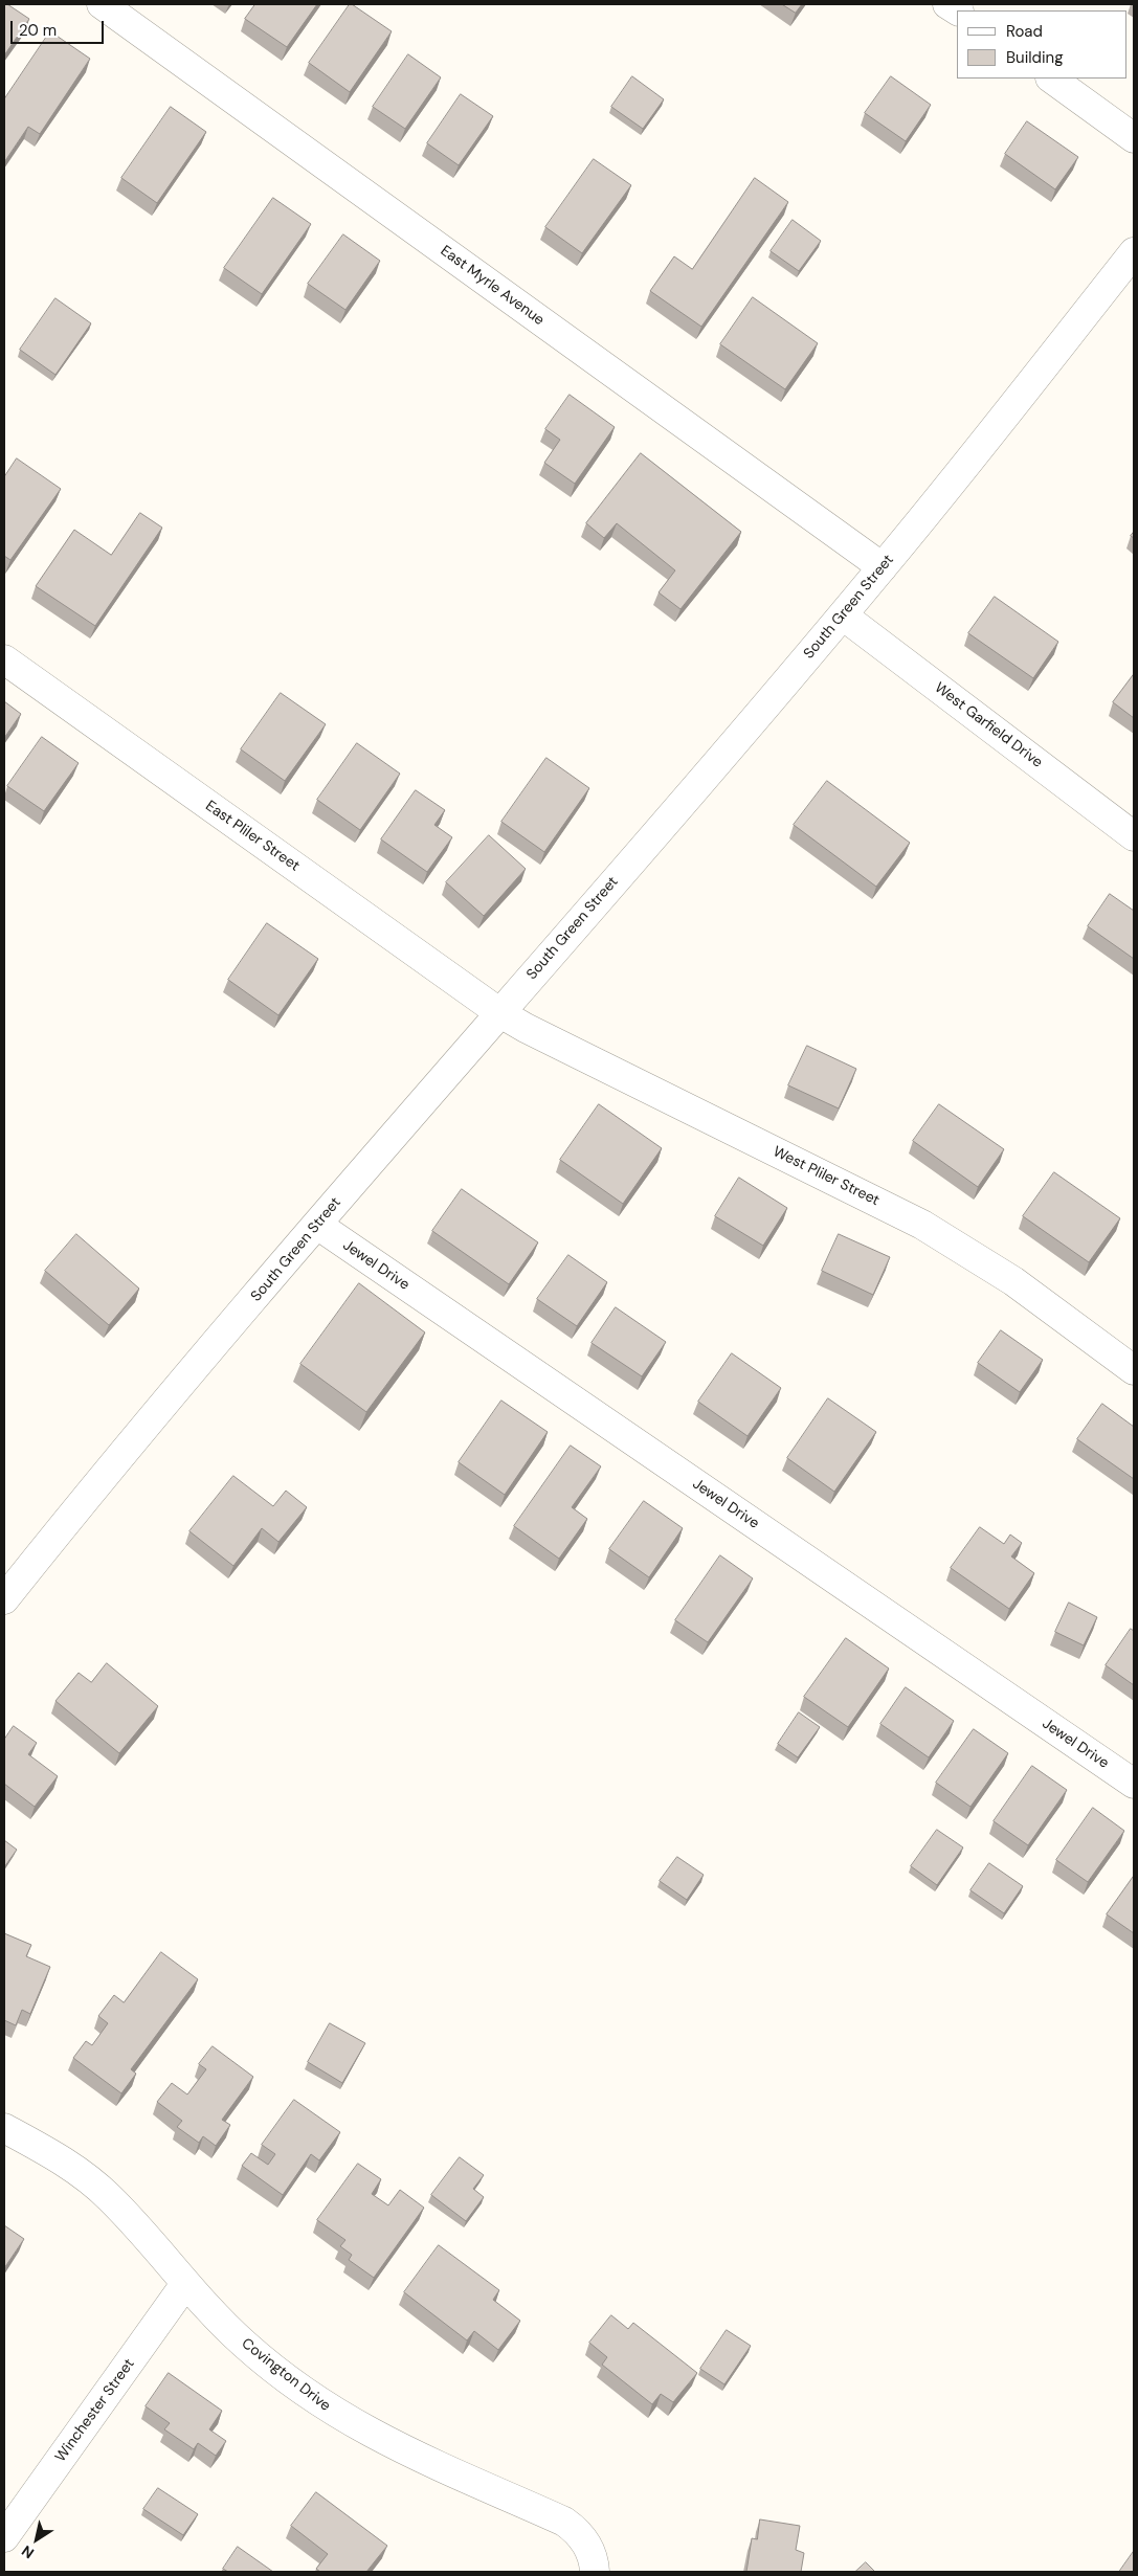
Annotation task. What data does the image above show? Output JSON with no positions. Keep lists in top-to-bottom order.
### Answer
{
  "streets": {
    "street": [
      "East Myrle Avenue",
      "South Green Street",
      "West Garfield Drive",
      "East Pliler Street",
      "West Pliler Street",
      "Jewel Drive",
      "Covington Drive",
      "Winchester Street"
    ]
  },
  "crossings": [
    ["East Myrle Avenue", "South Green Street"],
    ["South Green Street", "West Garfield Drive"],
    ["South Green Street", "East Pliler Street"],
    ["South Green Street", "West Pliler Street"],
    ["South Green Street", "Jewel Drive"],
    ["East Pliler Street", "West Pliler Street"],
    ["Covington Drive", "Winchester Street"]
  ],
  "legend": ["Road", "Building"],
  "scale_bar": "20 m",
  "north": "bottom left"
}
